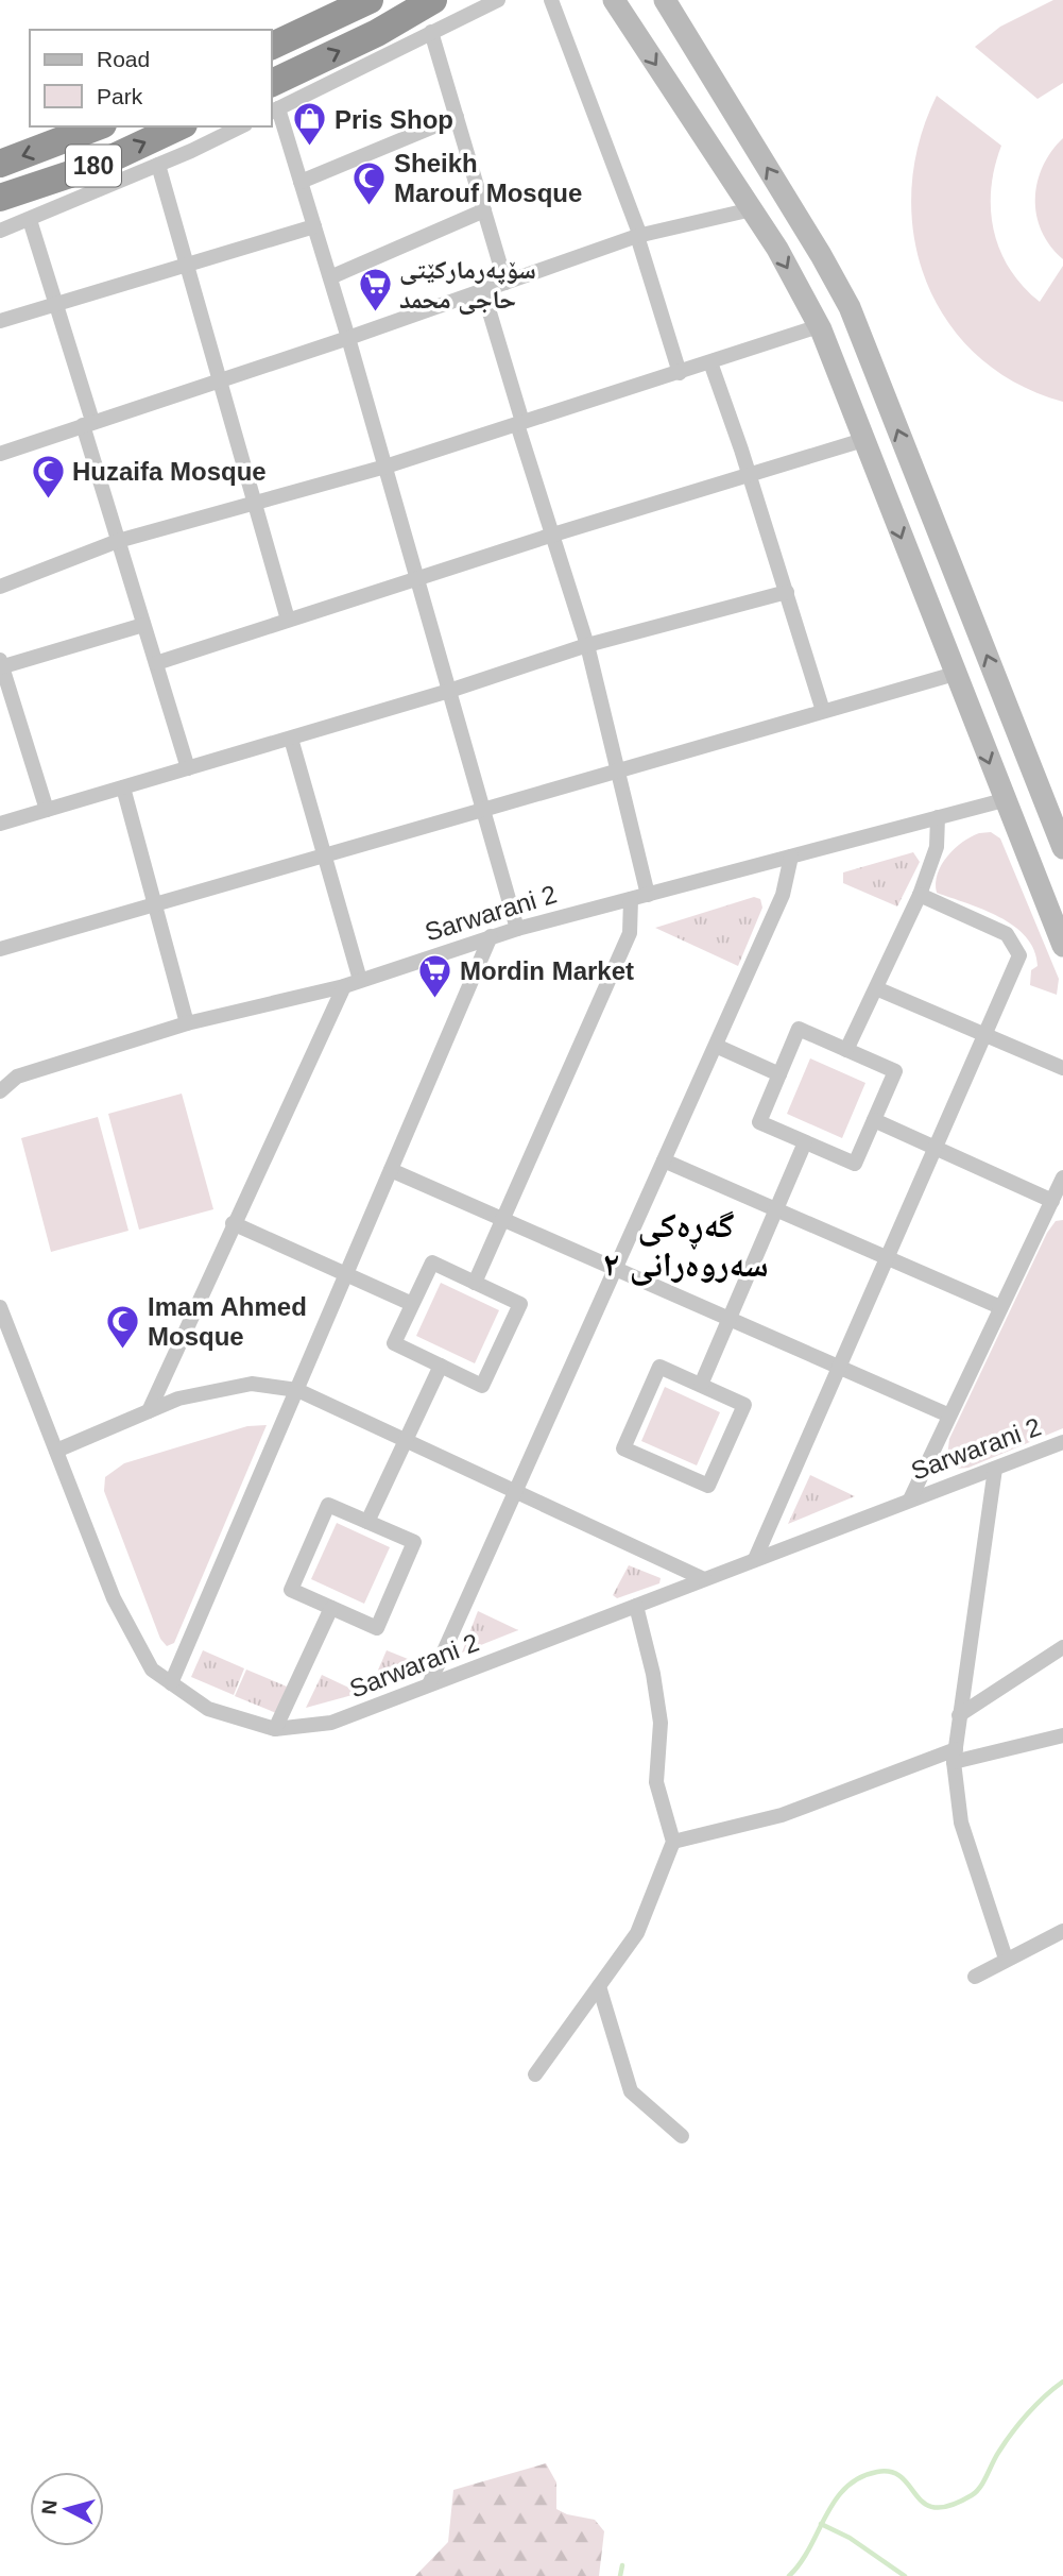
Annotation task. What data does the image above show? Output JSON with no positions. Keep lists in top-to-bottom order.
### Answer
{
  "streets": {
    "highway": ["180"],
    "street": ["Sarwarani 2"]
  },
  "districts": ["گەڕەکی سەروەرانی ٢"],
  "places": {
    "shop": ["Pris Shop"],
    "mosque": ["Sheikh Marouf Mosque", "Huzaifa Mosque", "Imam Ahmed Mosque"],
    "supermarket": ["سۆپەرمارکێتی حاجی محمد", "Mordin Market"]
  },
  "legend": ["Road", "Park"],
  "north": "left"
}
